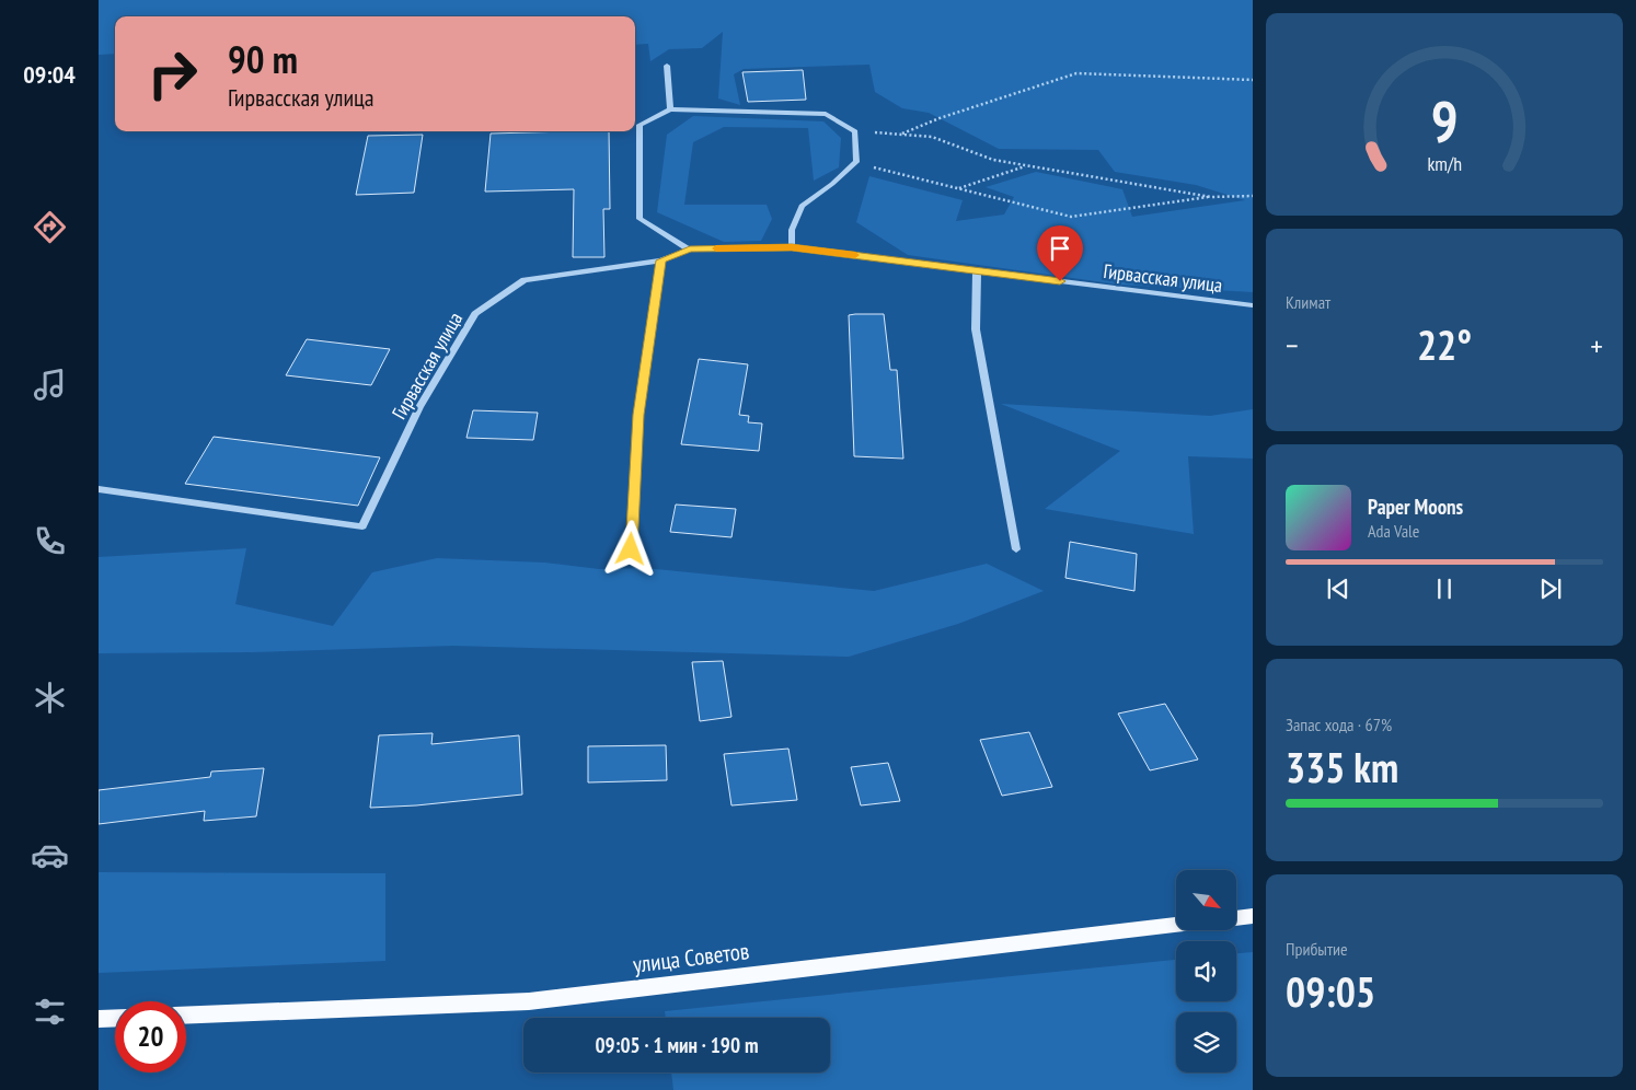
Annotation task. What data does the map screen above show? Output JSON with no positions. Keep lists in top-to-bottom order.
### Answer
{
  "streets": {
    "main road": ["улица Советов"],
    "street": ["Гирвасская улица"]
  },
  "north": "bottom right",
  "page": {
    "tabs": "09:04",
    "turn": ["90 m", "Гирвасская улица"],
    "tile": [
      "Климат",
      ["Запас хода · 67%", "335 km"],
      ["Прибытие", "09:05"]
    ],
    "heat": ["−", "22°", "+"],
    "song": ["Paper Moons", "Ada Vale"],
    "limit": "20",
    "trip": "09:05 · 1 мин · 190 m",
    "gauge": ["9", "km/h"]
  }
}
